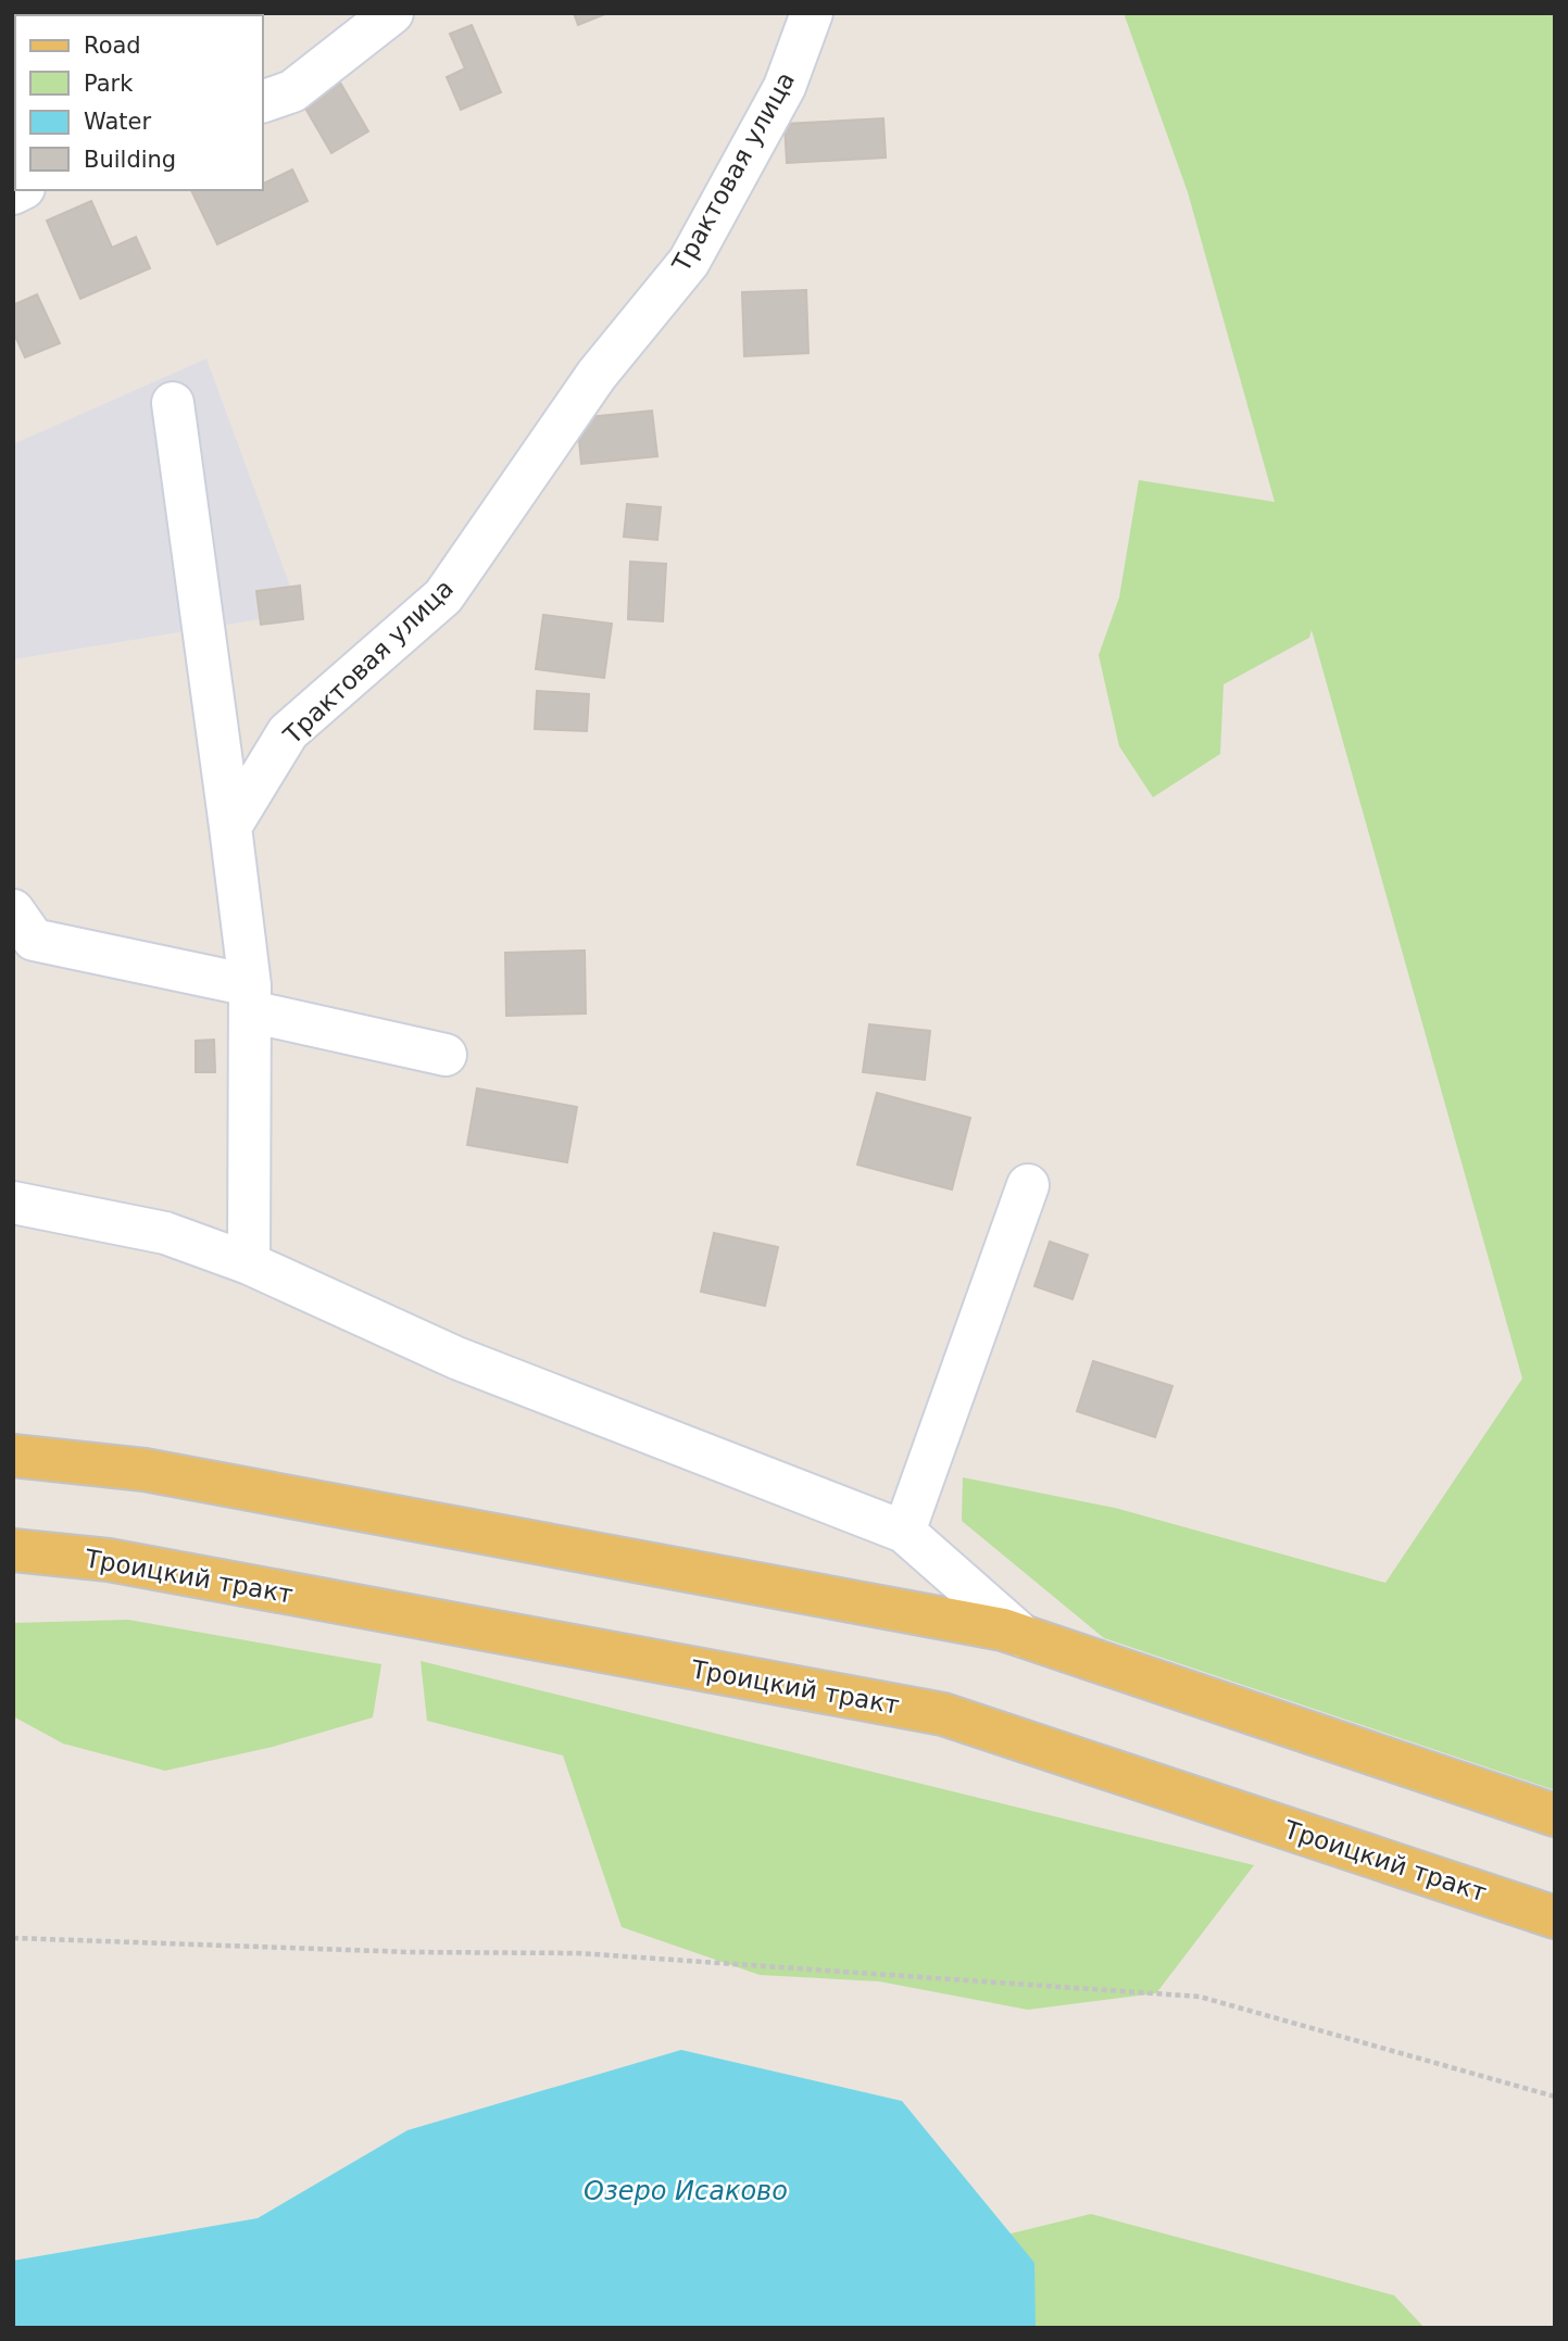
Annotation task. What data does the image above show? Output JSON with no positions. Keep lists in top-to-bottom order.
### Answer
{
  "streets": {
    "main road": ["Троицкий тракт"],
    "street": ["Трактовая улица"]
  },
  "water": ["Озеро Исаково"],
  "legend": [
    "Road",
    "Park",
    "Water",
    "Building"
  ]
}
